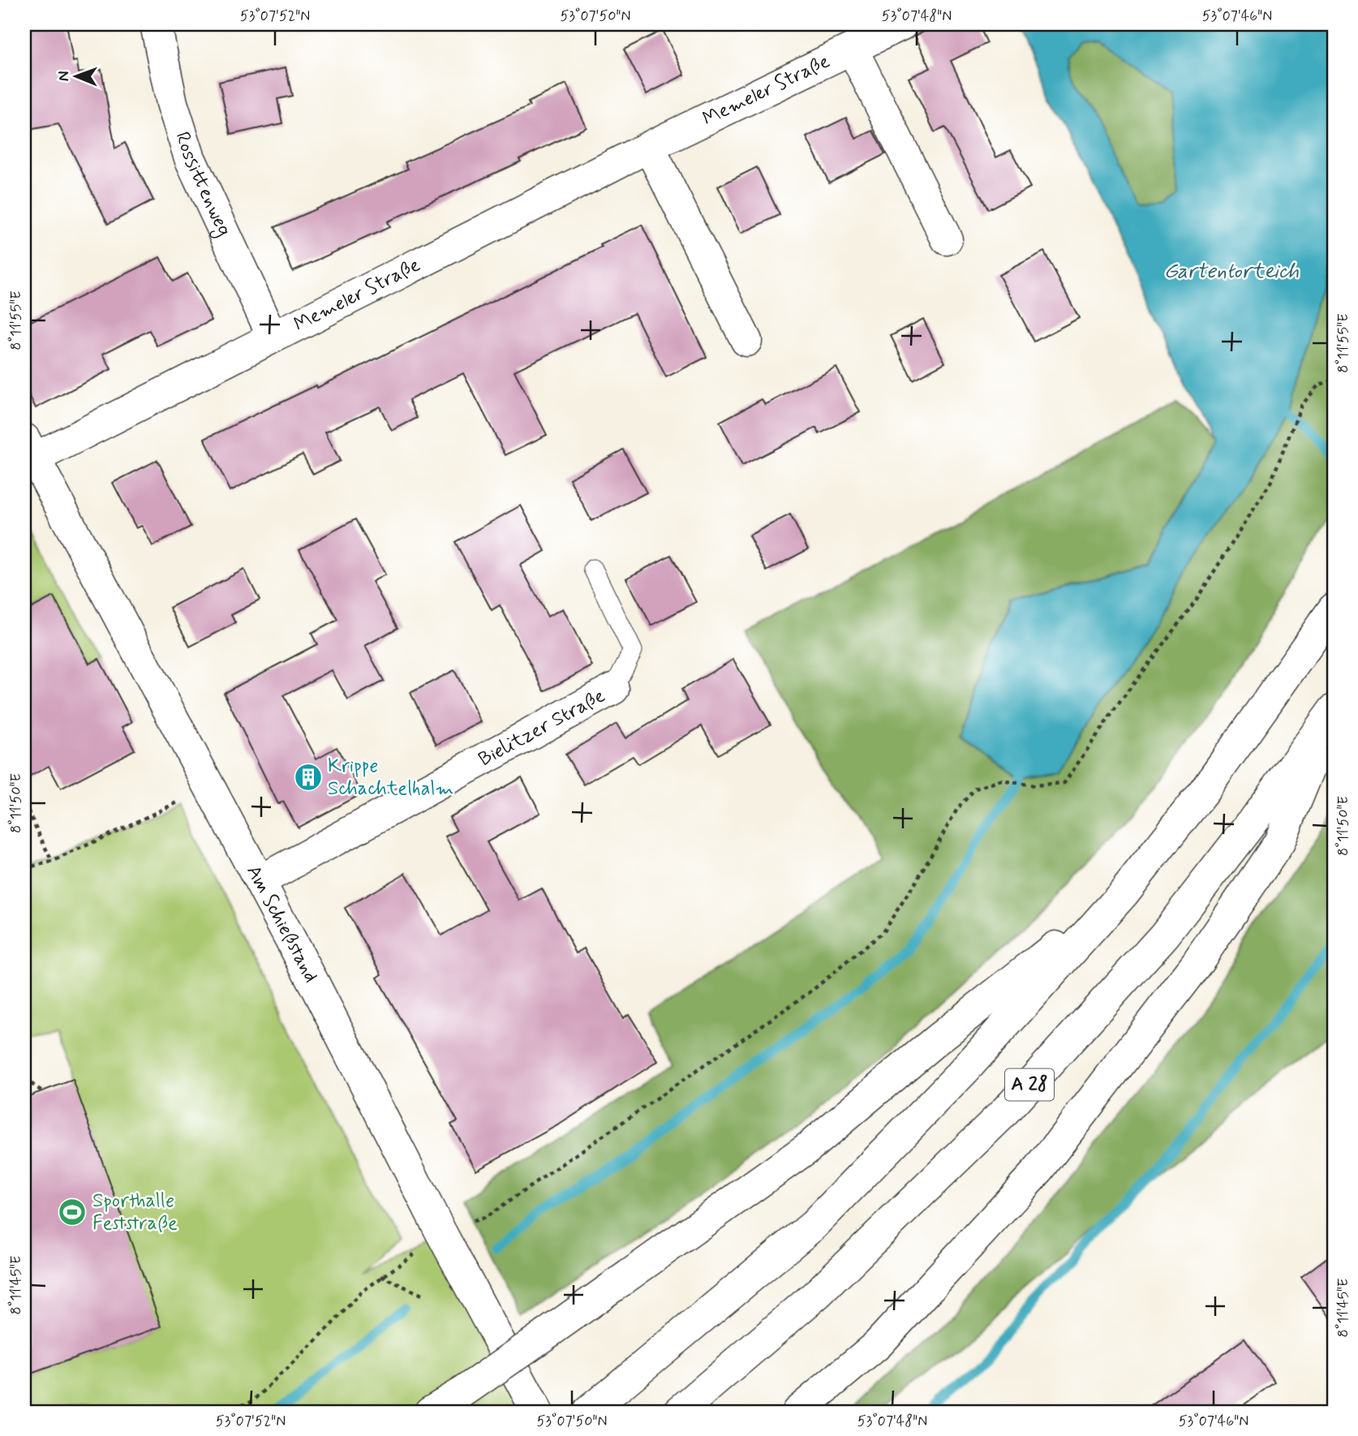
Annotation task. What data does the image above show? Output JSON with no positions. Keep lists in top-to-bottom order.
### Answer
{
  "streets": {
    "main road": [
      "Memeler Straße",
      "Rossittenweg",
      "Bielitzer Straße",
      "Am Schießstand",
      "A 28"
    ]
  },
  "crossings": [
    ["Memeler Straße", "Rossittenweg"],
    ["Memeler Straße", "Am Schießstand"],
    ["Bielitzer Straße", "Am Schießstand"]
  ],
  "water": ["Gartentorteich"],
  "places": {
    "building": ["Krippe Schachtelhalm"],
    "sports": ["Sporthalle Feststraße"]
  },
  "north": "left",
  "coordinates": [
    "53°07'52\"N",
    "53°07'50\"N",
    "53°07'48\"N",
    "53°07'46\"N",
    "8°11'55\"E",
    "8°11'50\"E",
    "8°11'45\"E"
  ]
}
